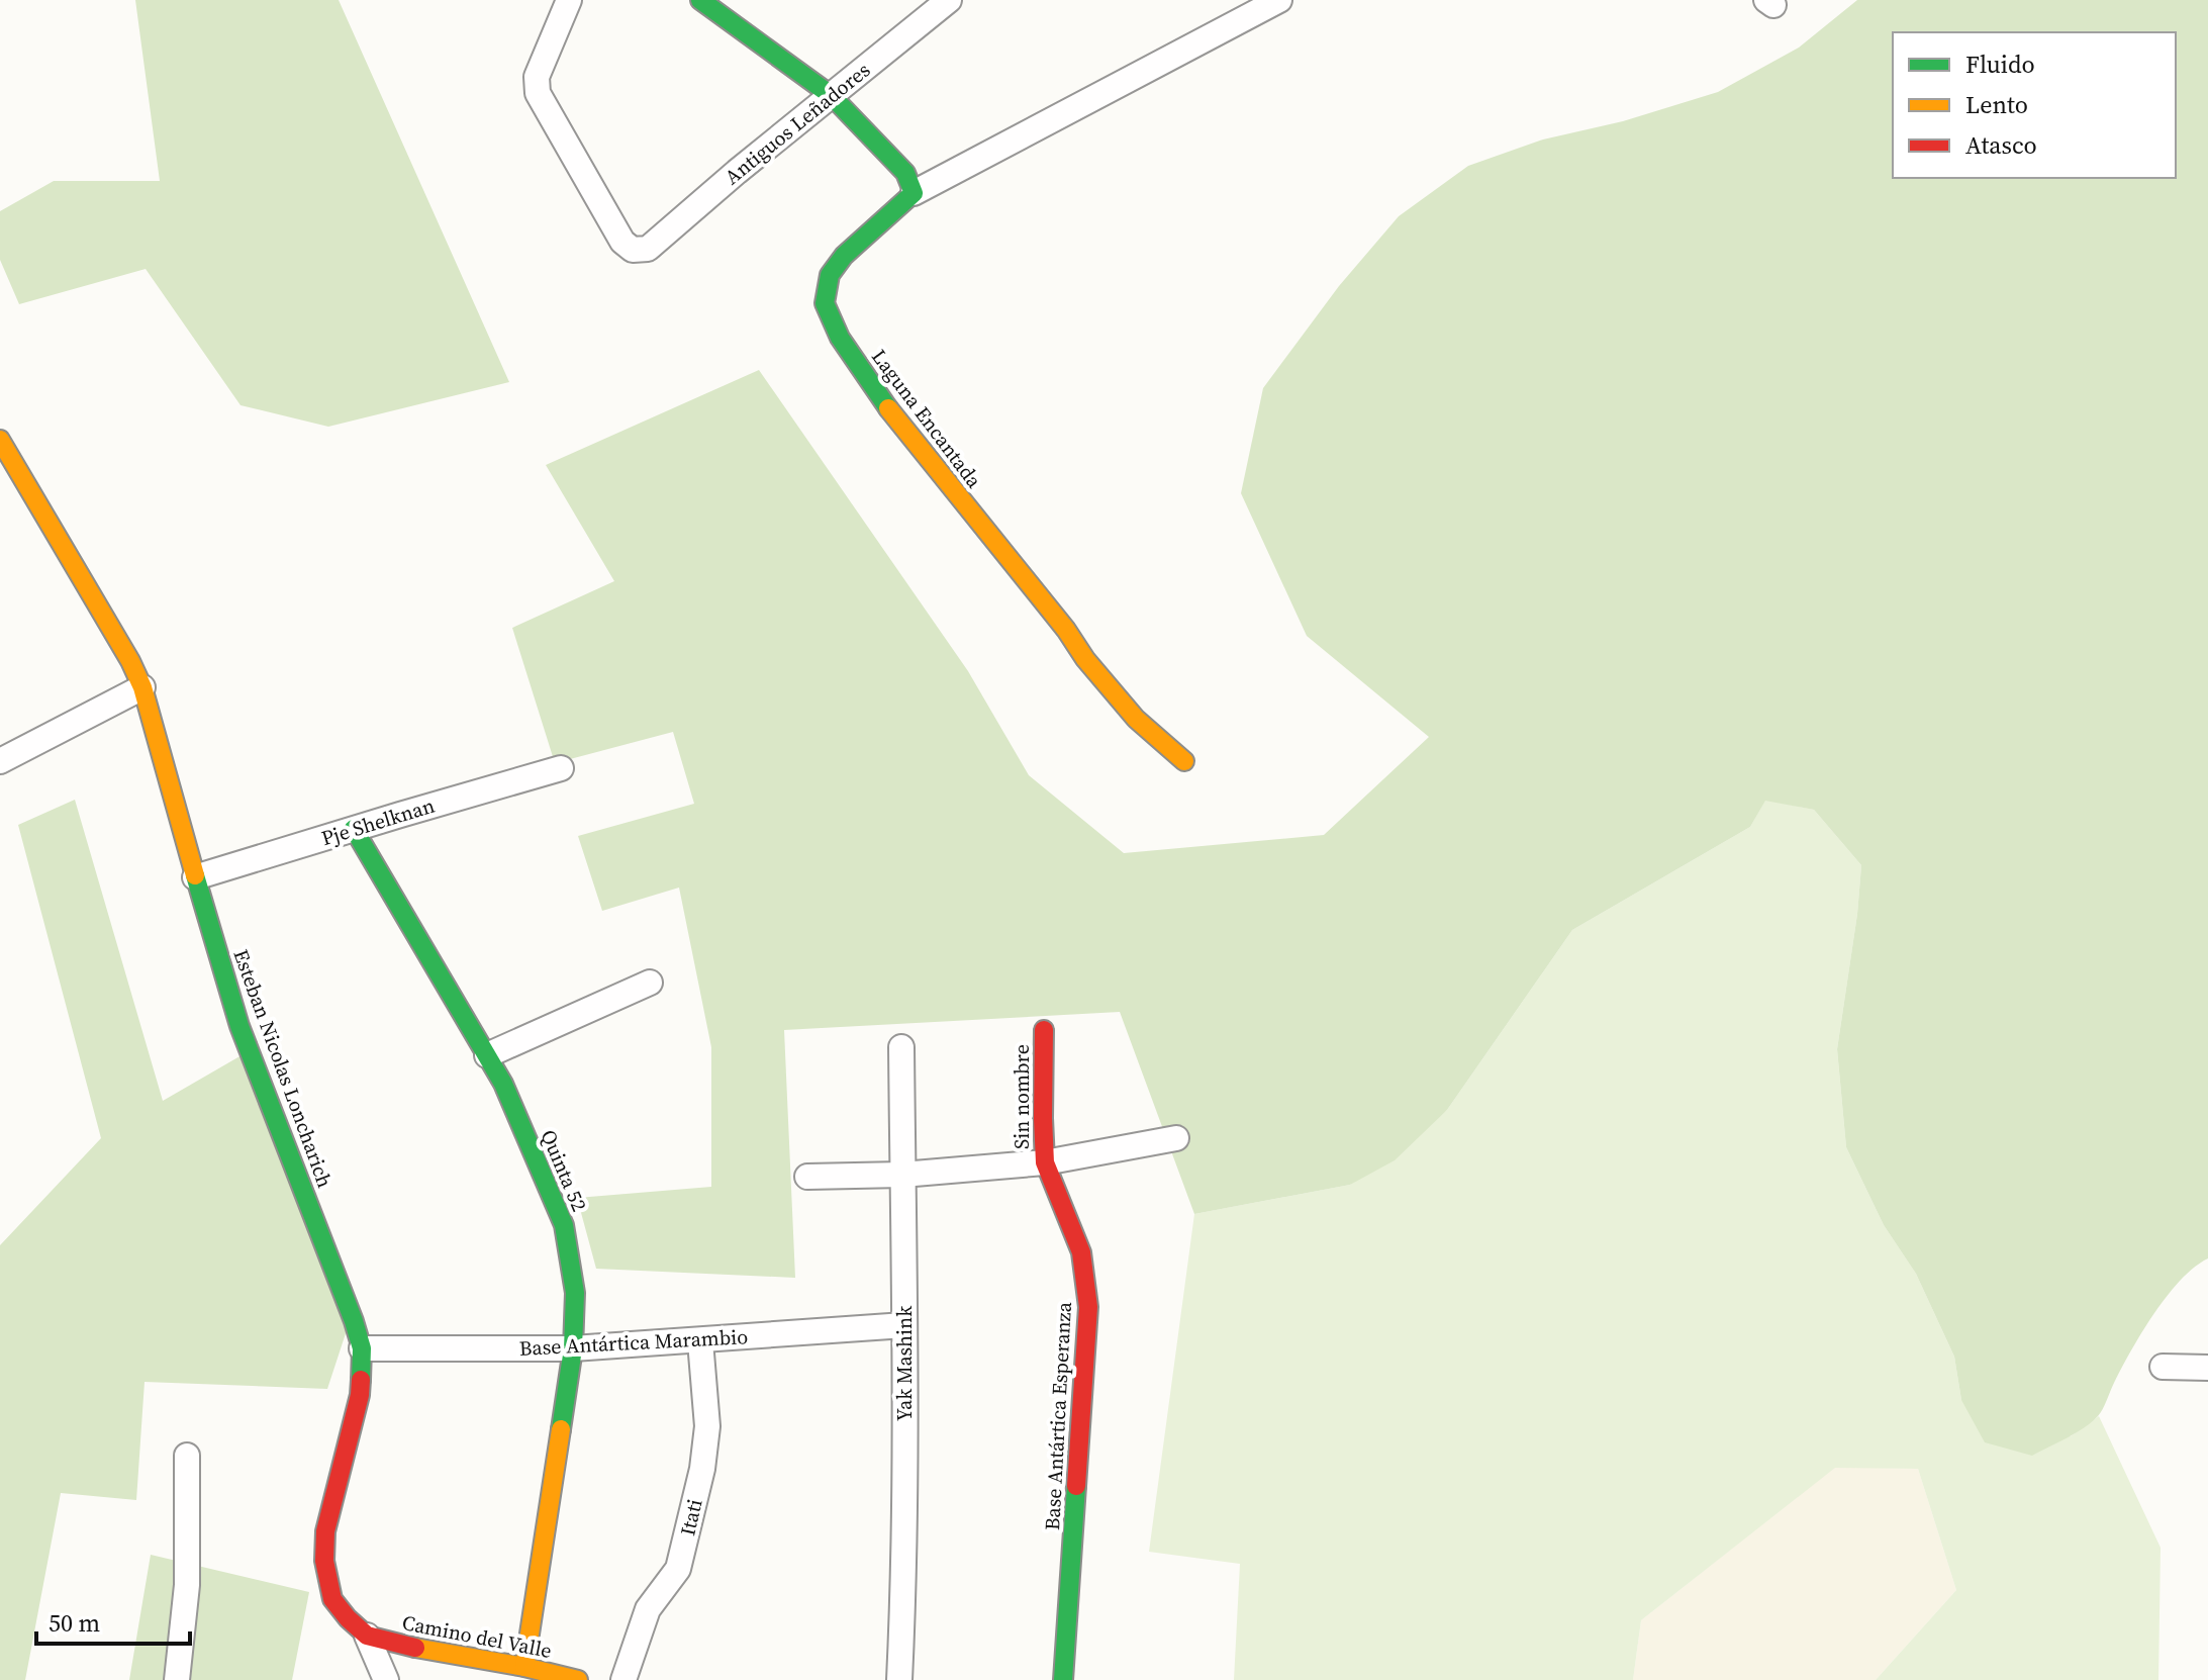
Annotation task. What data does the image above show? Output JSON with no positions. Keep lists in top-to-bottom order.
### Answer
{
  "streets": {
    "street": [
      "Antiguos Leñadores",
      "Laguna Encantada",
      "Pje Shelknan",
      "Esteban Nicolas Loncharich",
      "Sin nombre",
      "Quinta 52",
      "Base Antártica Marambio",
      "Yak Mashink",
      "Base Antártica Esperanza",
      "Itati",
      "Camino del Valle"
    ]
  },
  "crossings": [
    ["Pje Shelknan", "Esteban Nicolas Loncharich"],
    ["Pje Shelknan", "Quinta 52"],
    ["Esteban Nicolas Loncharich", "Base Antártica Marambio"],
    ["Esteban Nicolas Loncharich", "Camino del Valle"],
    ["Sin nombre", "Base Antártica Esperanza"],
    ["Quinta 52", "Base Antártica Marambio"],
    ["Quinta 52", "Camino del Valle"],
    ["Base Antártica Marambio", "Yak Mashink"],
    ["Base Antártica Marambio", "Itati"]
  ],
  "legend": ["Fluido", "Lento", "Atasco"],
  "scale_bar": "50 m"
}
